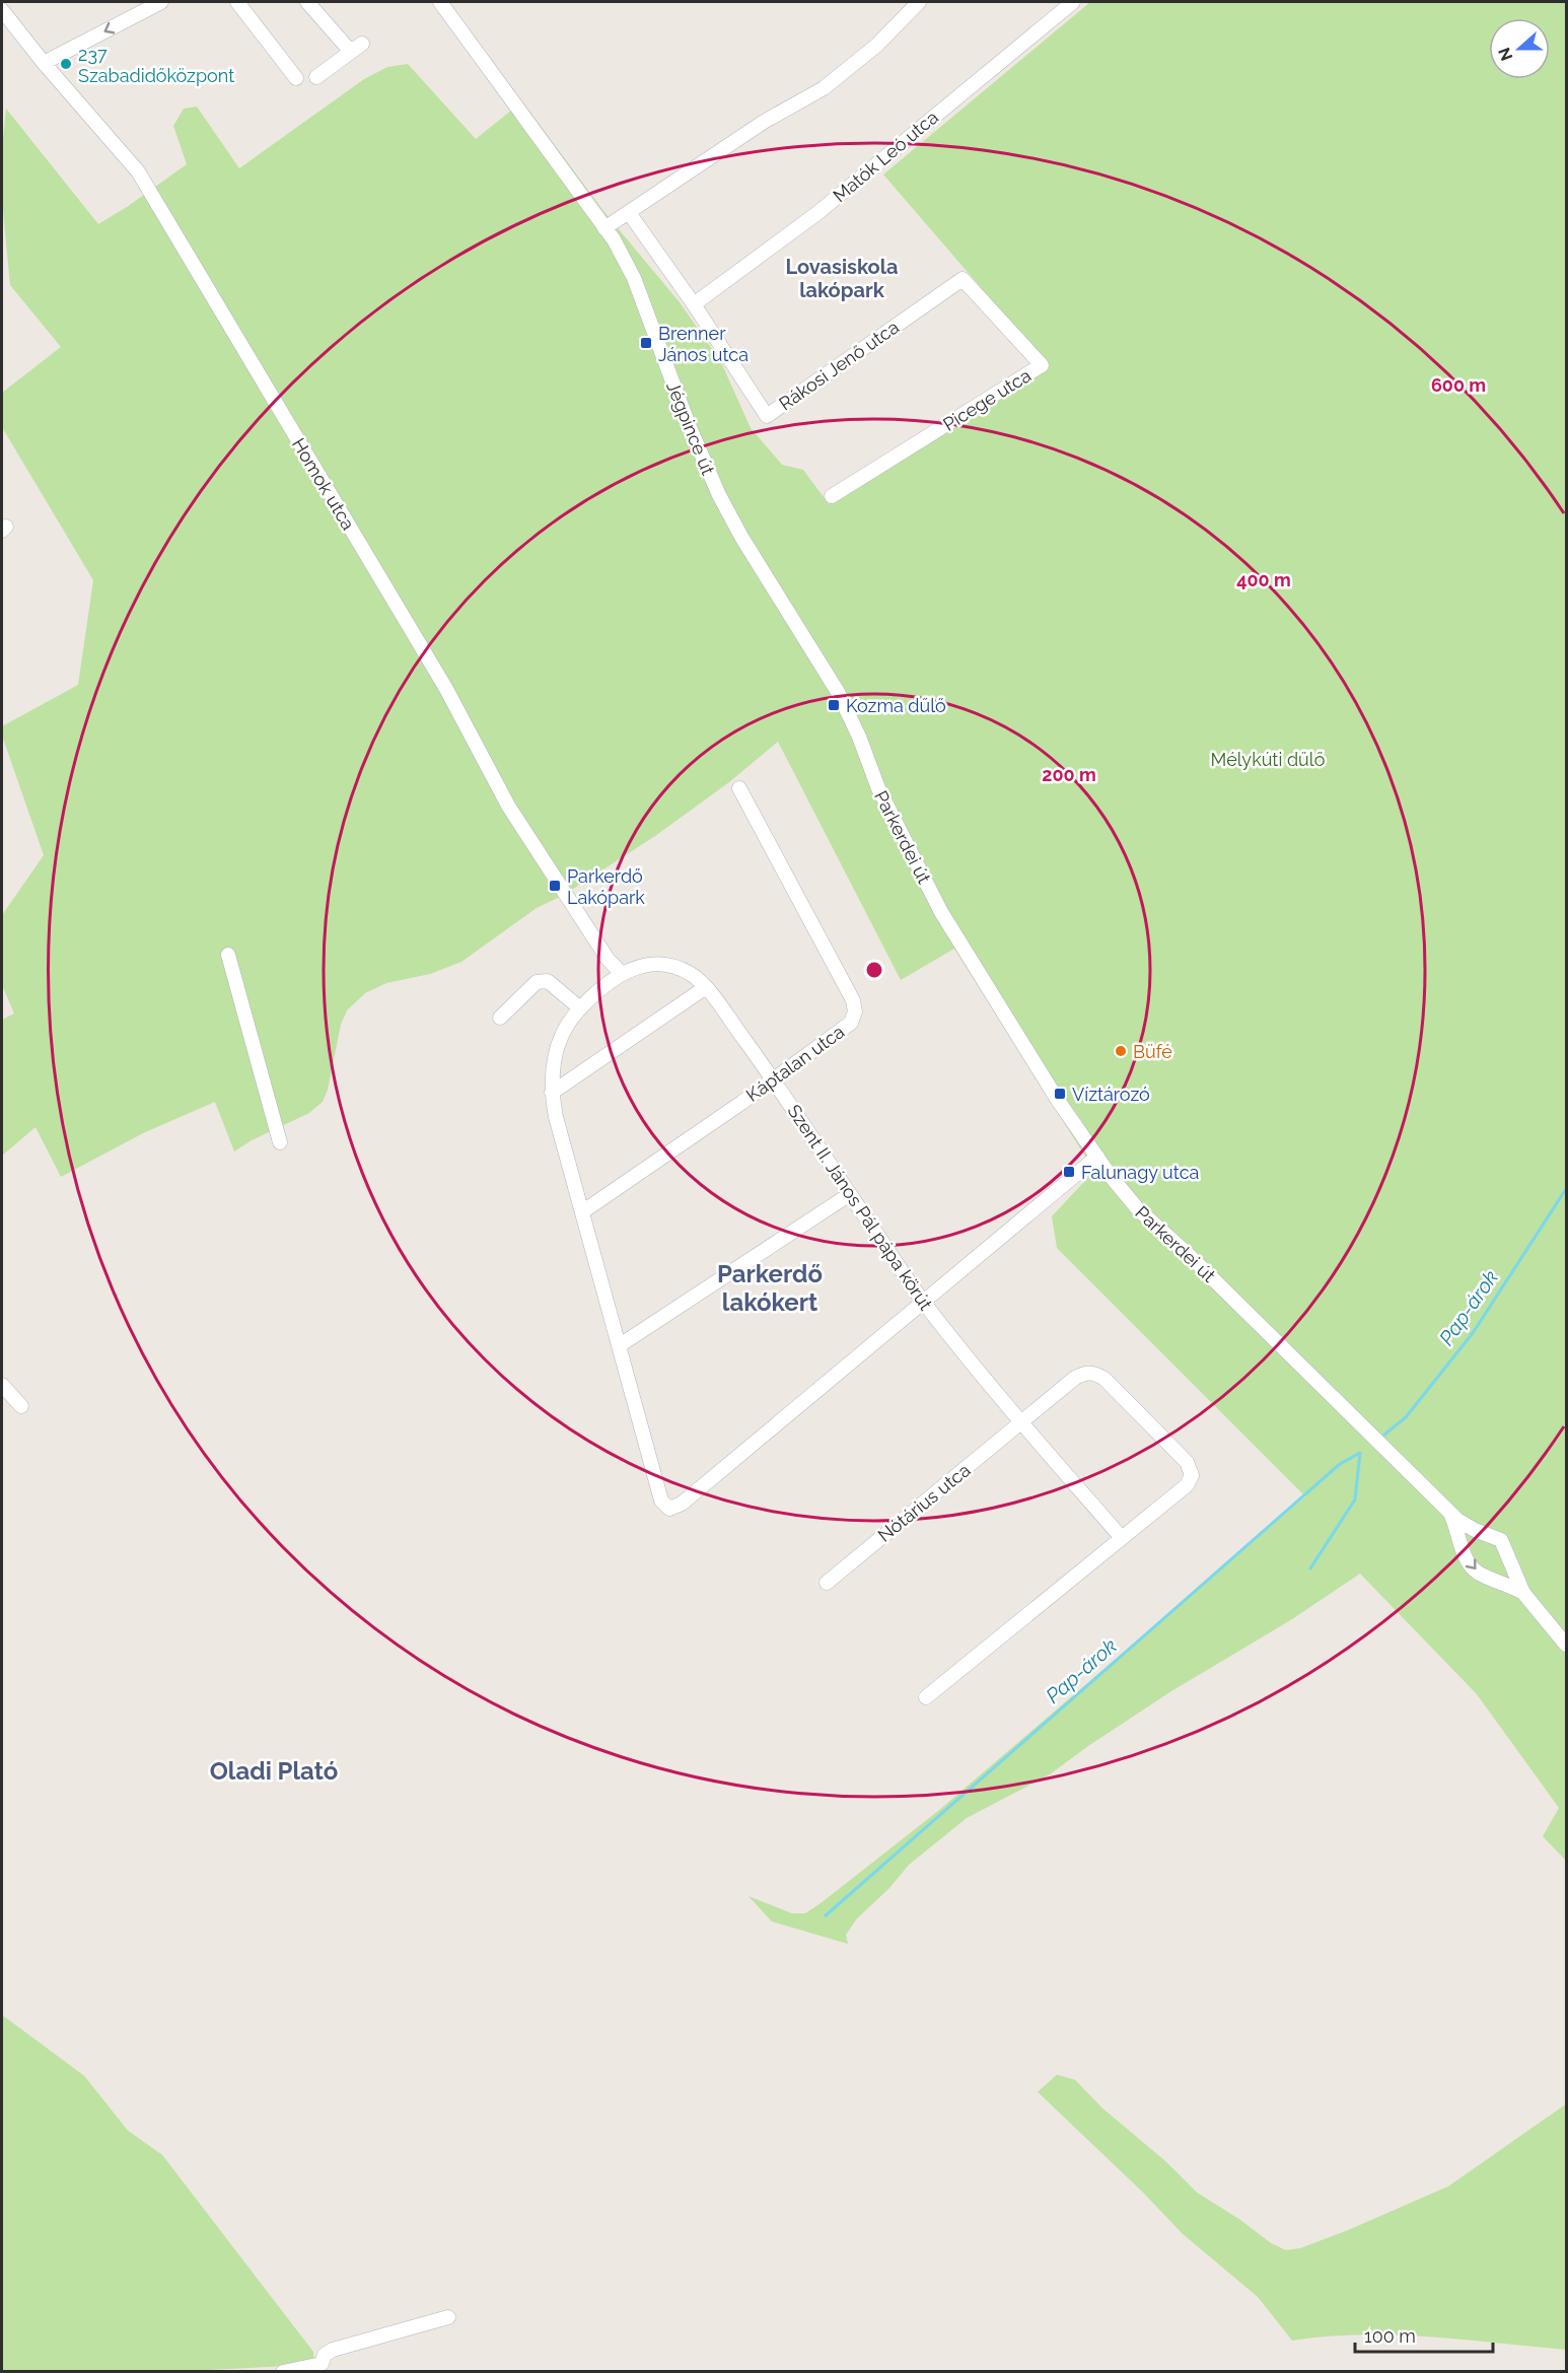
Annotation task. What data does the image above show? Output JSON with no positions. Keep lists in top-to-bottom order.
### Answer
{
  "streets": {
    "street": [
      "Matók Leó utca",
      "Rákosi Jenő utca",
      "Picege utca",
      "Jégpince út",
      "Homok utca",
      "Parkerdei út",
      "Káptalan utca",
      "Szent II. János Pál pápa körút",
      "Nótárius utca"
    ]
  },
  "crossings": [
    ["Matók Leó utca", "Rákosi Jenő utca"],
    ["Rákosi Jenő utca", "Picege utca"],
    ["Jégpince út", "Parkerdei út"],
    ["Homok utca", "Szent II. János Pál pápa körút"],
    ["Káptalan utca", "Szent II. János Pál pápa körút"],
    ["Szent II. János Pál pápa körút", "Nótárius utca"]
  ],
  "districts": ["Lovasiskola lakópark", "Parkerdő lakókert", "Oladi Plató"],
  "water": ["Pap-árok"],
  "parks": ["Mélykúti dűlő"],
  "places": {
    "other": ["237 Szabadidőközpont", "Büfé"],
    "transit": [
      "Brenner János utca",
      "Kozma dűlő",
      "Parkerdő Lakópark",
      "Víztározó",
      "Falunagy utca"
    ]
  },
  "scale_bar": "100 m",
  "north": "left",
  "rings": ["600 m", "400 m", "200 m"]
}
